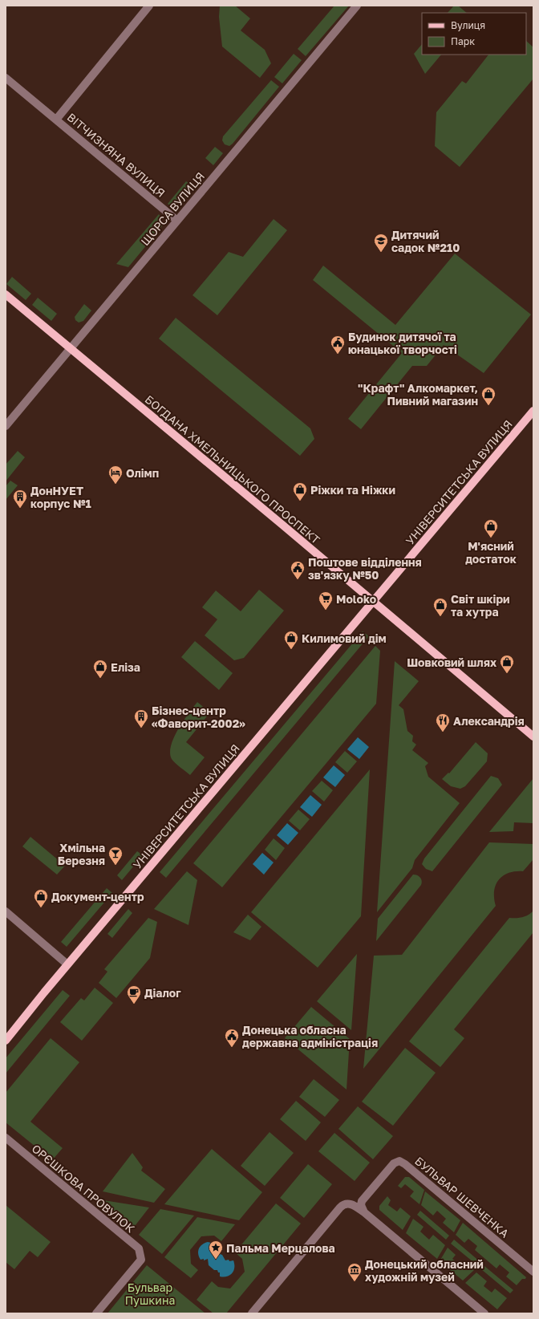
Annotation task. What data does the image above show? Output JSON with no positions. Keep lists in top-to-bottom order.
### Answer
{
  "streets": {
    "main road": ["БОГДАНА ХМЕЛЬНИЦЬКОГО ПРОСПЕКТ", "УНІВЕРСИТЕТСЬКА ВУЛИЦЯ"],
    "street": [
      "ВІТЧИЗНЯНА ВУЛИЦЯ",
      "ЩОРСА ВУЛИЦЯ",
      "ОРЄШКОВА ПРОВУЛОК",
      "БУЛЬВАР ШЕВЧЕНКА"
    ]
  },
  "crossings": [
    ["ВІТЧИЗНЯНА ВУЛИЦЯ", "ЩОРСА ВУЛИЦЯ"],
    ["ЩОРСА ВУЛИЦЯ", "БОГДАНА ХМЕЛЬНИЦЬКОГО ПРОСПЕКТ"],
    ["БОГДАНА ХМЕЛЬНИЦЬКОГО ПРОСПЕКТ", "УНІВЕРСИТЕТСЬКА ВУЛИЦЯ"]
  ],
  "parks": ["Бульвар Пушкина"],
  "places": {
    "school or university": ["Дитячий садок №210"],
    "public building": ["Будинок дитячої та юнацької творчості", "Поштове відділення зв'язку №50", "Донецька обласна державна адміністрація"],
    "shop": [
      "\"Крафт\" Алкомаркет, Пивний магазин",
      "Ріжки та Ніжки",
      "М'ясний достаток",
      "Світ шкіри та хутра",
      "Килимовий дім",
      "Шовковий шлях",
      "Еліза",
      "Документ-центр"
    ],
    "hotel": ["Олімп"],
    "building": ["ДонНУЕТ корпус №1", "Бізнес-центр «Фаворит-2002»"],
    "supermarket": ["Moloko"],
    "restaurant": ["Александрія"],
    "bar": ["Хмільна Березня"],
    "cafe": ["Діалог"],
    "place": ["Пальма Мерцалова"],
    "museum": ["Донецький обласний художній музей"]
  },
  "legend": ["Вулиця", "Парк"]
}
